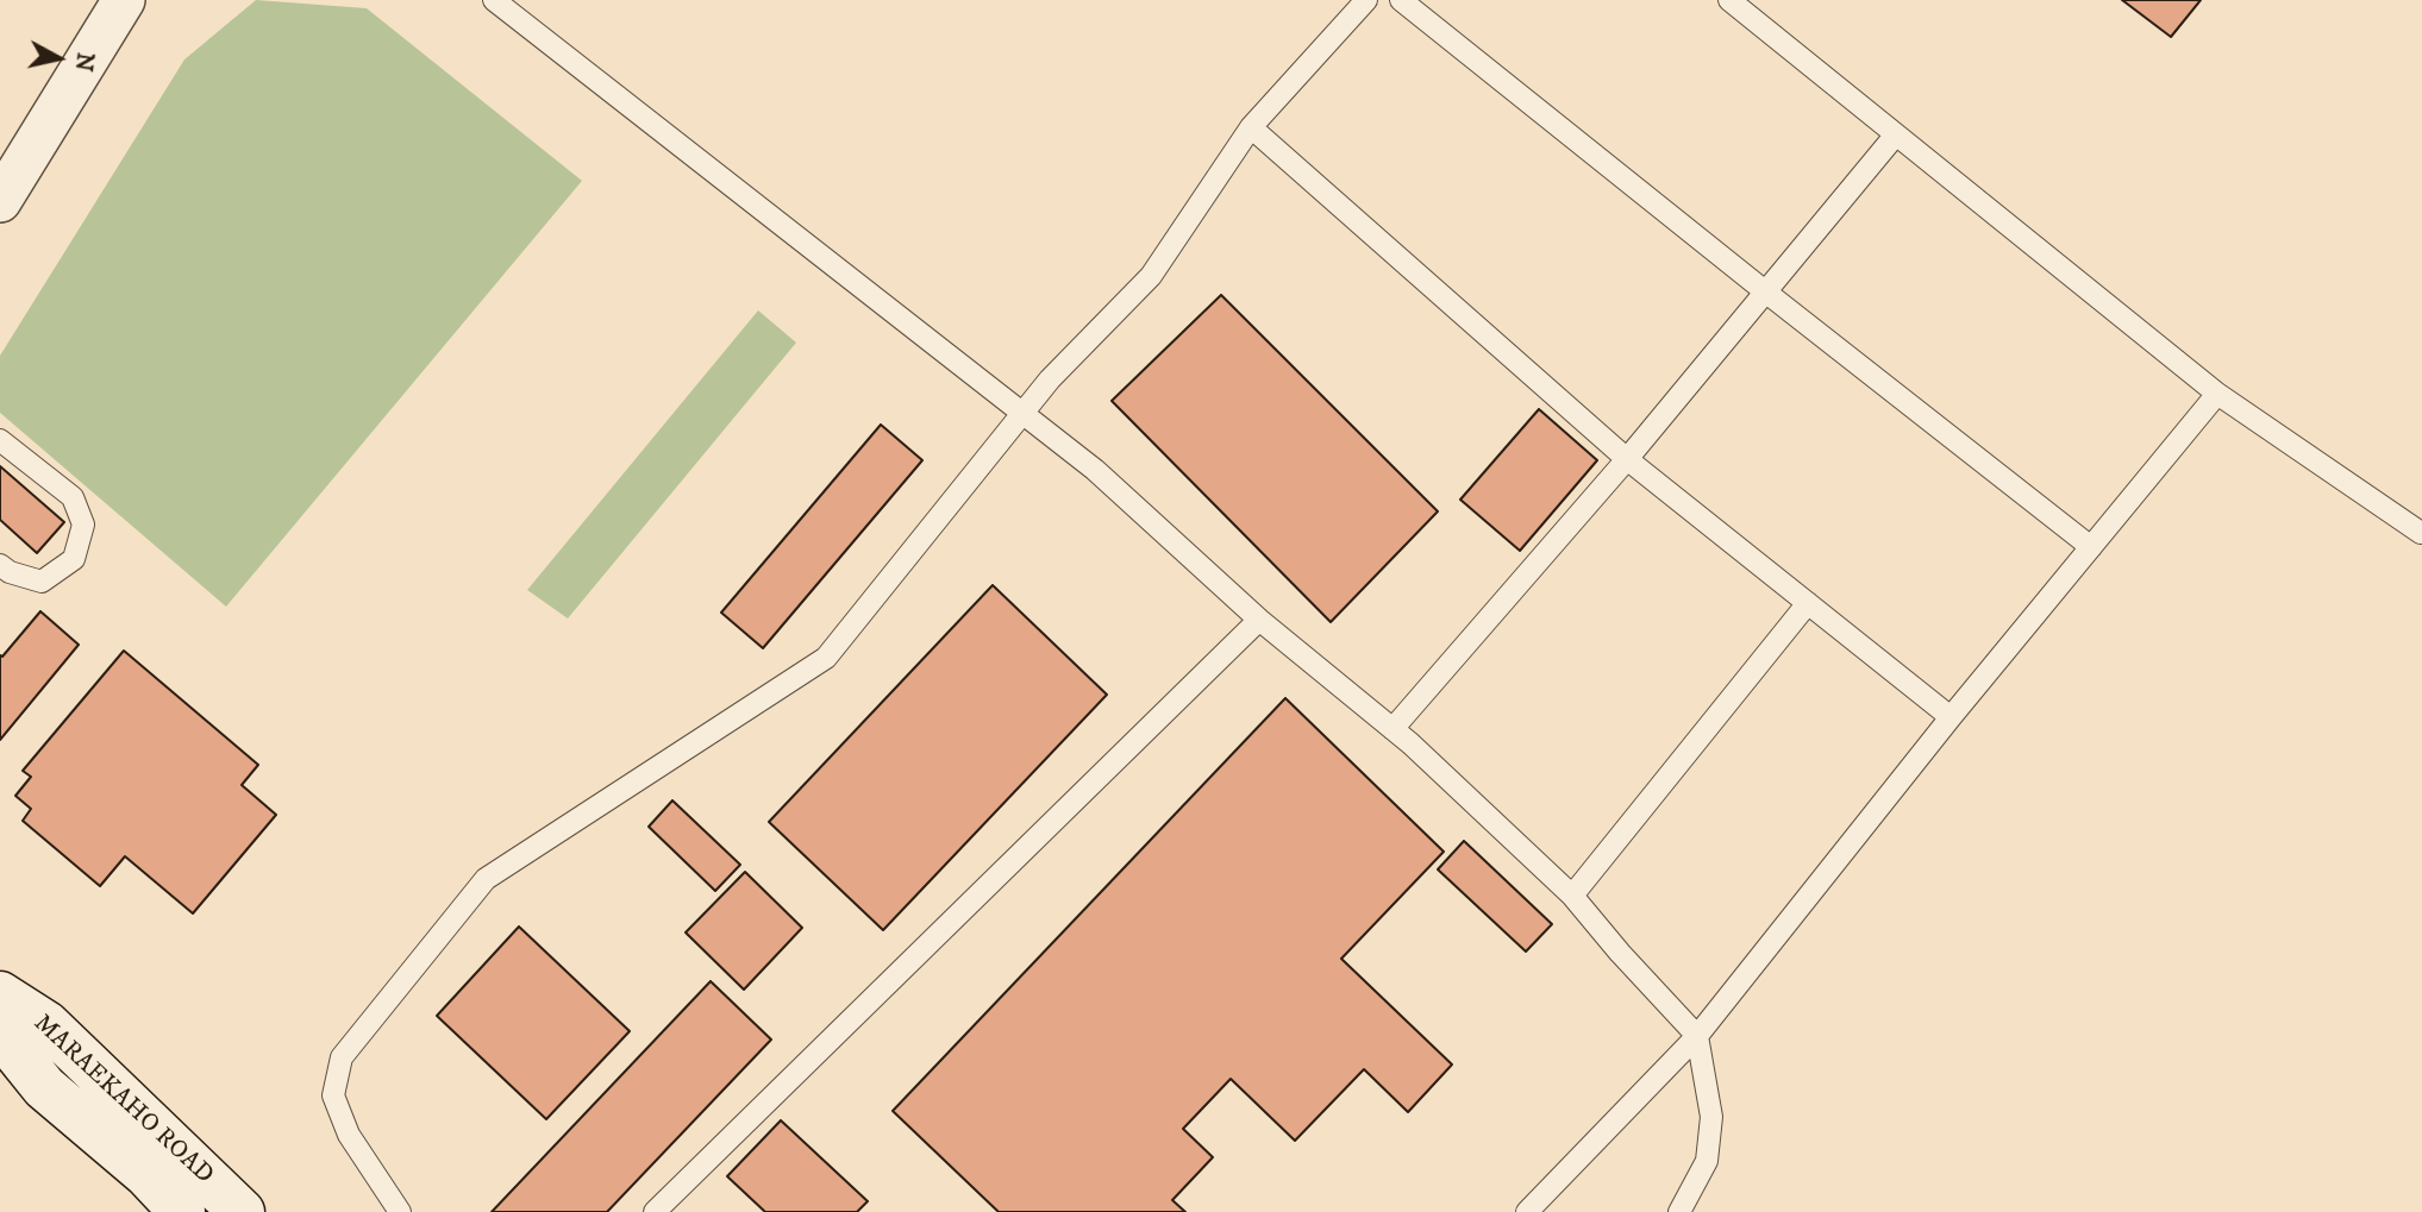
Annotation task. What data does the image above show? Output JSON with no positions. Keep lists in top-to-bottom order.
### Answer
{
  "streets": {
    "main road": ["MARAEKAHO ROAD"]
  },
  "north": "right"
}
